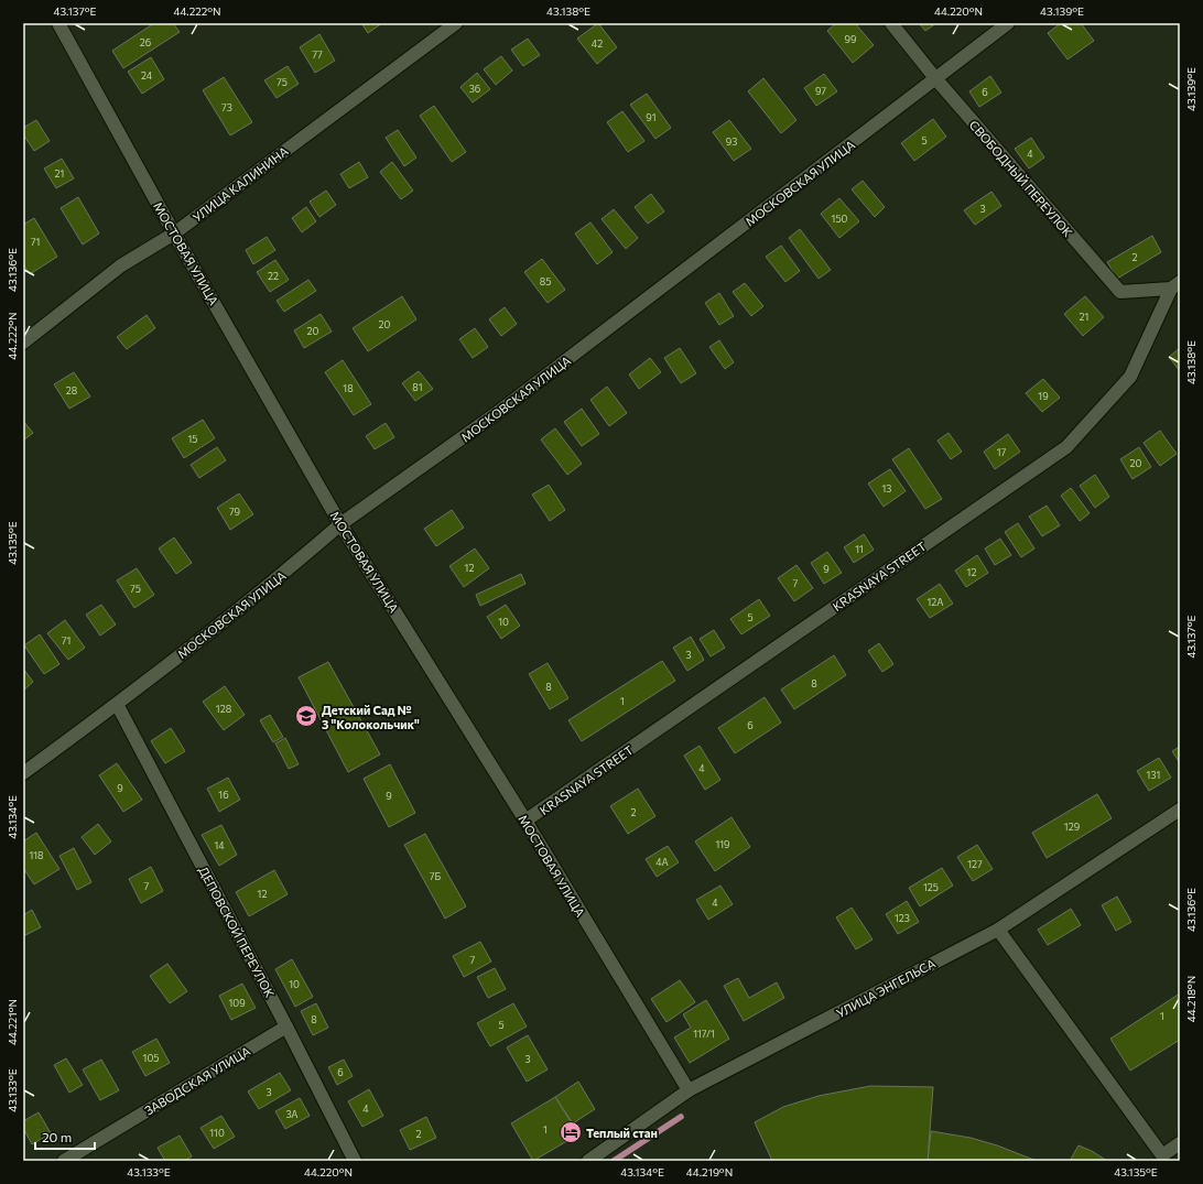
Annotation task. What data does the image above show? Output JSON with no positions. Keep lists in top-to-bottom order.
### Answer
{
  "streets": {
    "street": [
      "СВОБОДНЫЙ ПЕРЕУЛОК",
      "МОСКОВСКАЯ УЛИЦА",
      "УЛИЦА КАЛИНИНА",
      "МОСТОВАЯ УЛИЦА",
      "KRASNAYA STREET",
      "ДЕПОВСКОЙ ПЕРЕУЛОК",
      "УЛИЦА ЭНГЕЛЬСА",
      "ЗАВОДСКАЯ УЛИЦА"
    ]
  },
  "crossings": [
    ["СВОБОДНЫЙ ПЕРЕУЛОК", "МОСКОВСКАЯ УЛИЦА"],
    ["СВОБОДНЫЙ ПЕРЕУЛОК", "KRASNAYA STREET"],
    ["МОСКОВСКАЯ УЛИЦА", "МОСТОВАЯ УЛИЦА"],
    ["МОСКОВСКАЯ УЛИЦА", "ДЕПОВСКОЙ ПЕРЕУЛОК"],
    ["УЛИЦА КАЛИНИНА", "МОСТОВАЯ УЛИЦА"],
    ["МОСТОВАЯ УЛИЦА", "KRASNAYA STREET"],
    ["МОСТОВАЯ УЛИЦА", "УЛИЦА ЭНГЕЛЬСА"],
    ["ДЕПОВСКОЙ ПЕРЕУЛОК", "ЗАВОДСКАЯ УЛИЦА"]
  ],
  "places": {
    "school or university": ["Детский Сад № 3 \"Колокольчик\""],
    "hotel": ["Теплый стан"]
  },
  "house_numbers": [
    "99",
    "26",
    "42",
    "77",
    "24",
    "75",
    "36",
    "97",
    "6",
    "73",
    "91",
    "5",
    "93",
    "4",
    "21",
    "3",
    "150",
    "71",
    "2",
    "22",
    "85",
    "21",
    "20",
    "20",
    "81",
    "18",
    "28",
    "19",
    "15",
    "17",
    "20",
    "13",
    "79",
    "11",
    "12",
    "9",
    "12",
    "7",
    "75",
    "12А",
    "5",
    "10",
    "71",
    "3",
    "8",
    "8",
    "1",
    "128",
    "6",
    "4",
    "131",
    "9",
    "16",
    "9",
    "2",
    "129",
    "119",
    "14",
    "118",
    "4А",
    "127",
    "7Б",
    "7",
    "125",
    "12",
    "4",
    "123",
    "7",
    "10",
    "109",
    "1",
    "8",
    "5",
    "117/1",
    "105",
    "3",
    "6",
    "3",
    "4",
    "3А",
    "1",
    "110",
    "2"
  ],
  "scale_bar": "20 m",
  "coordinates": [
    "43.137°E",
    "44.222°N",
    "43.138°E",
    "44.220°N",
    "43.139°E",
    "43.136°E",
    "43.135°E",
    "43.134°E",
    "44.218°N",
    "44.221°N",
    "43.133°E",
    "44.219°N"
  ]
}
